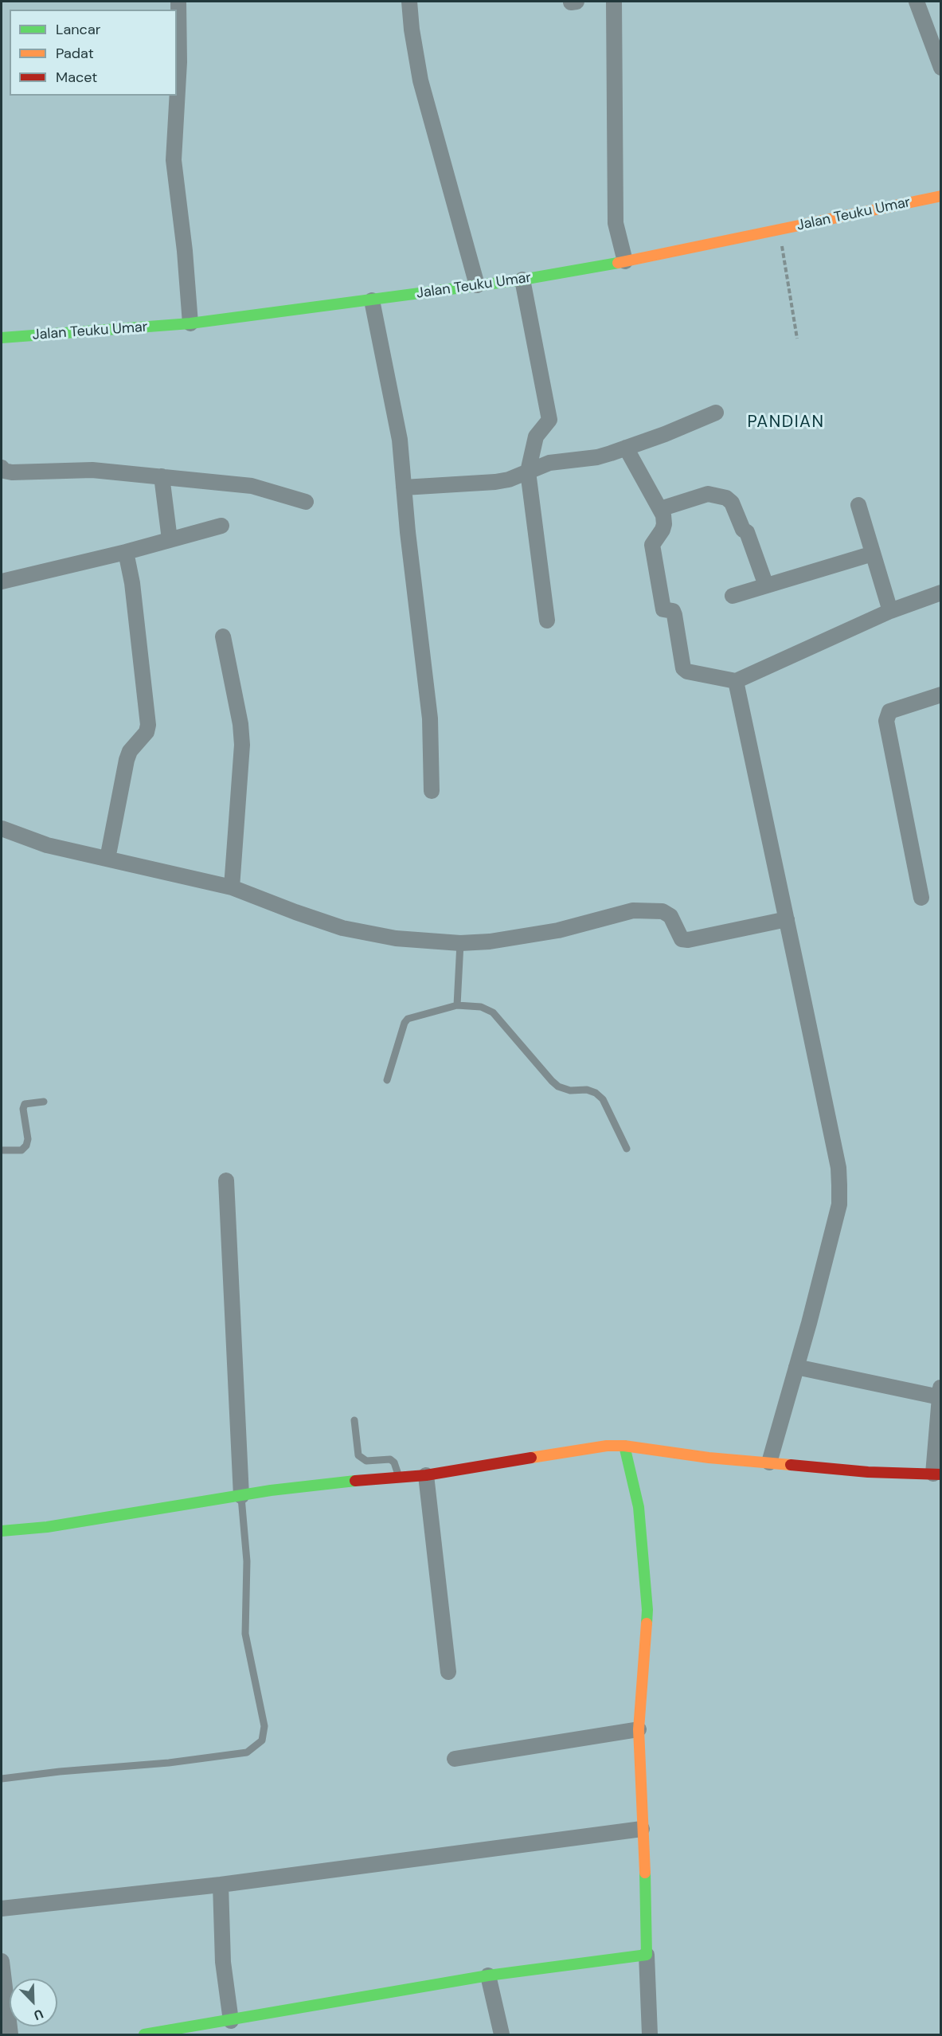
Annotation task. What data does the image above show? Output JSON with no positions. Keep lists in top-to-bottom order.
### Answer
{
  "streets": {
    "street": ["Jalan Teuku Umar"]
  },
  "districts": ["PANDIAN"],
  "legend": ["Lancar", "Padat", "Macet"],
  "north": "bottom right"
}
